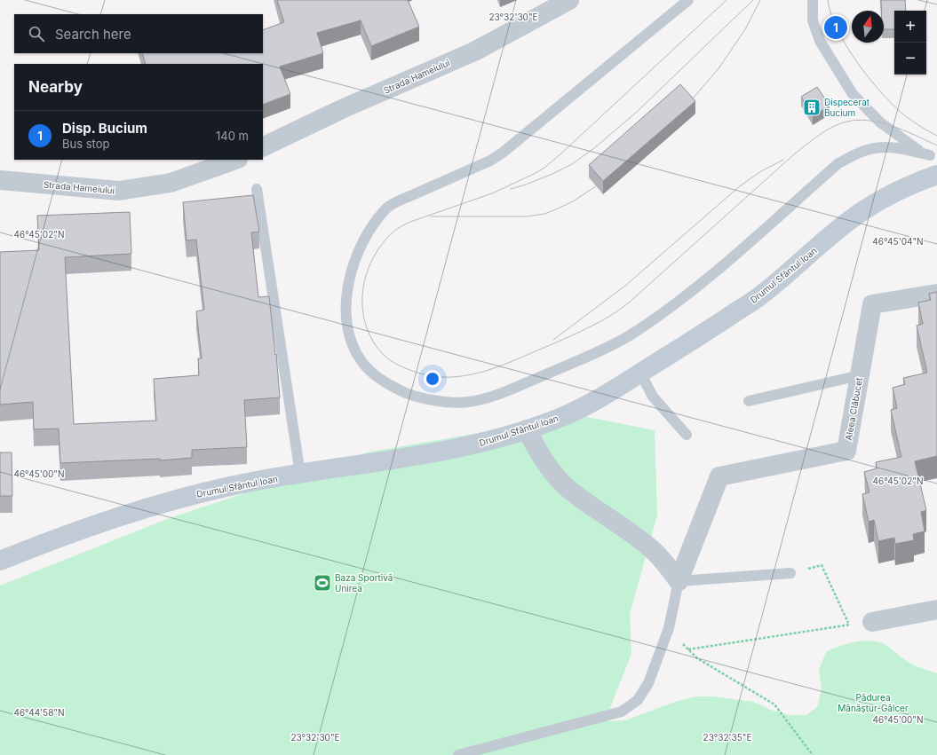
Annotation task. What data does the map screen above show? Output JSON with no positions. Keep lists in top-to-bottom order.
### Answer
{
  "streets": {
    "main road": ["Drumul Sfântul Ioan"],
    "street": ["Strada Hameiului", "Aleea Clăbucet"]
  },
  "parks": ["Pădurea Mănăștur-Gălcer"],
  "places": {
    "building": ["Dispecerat Bucium"],
    "sports": ["Baza Sportivă Unirea"]
  },
  "north": "top",
  "page": {
    "map_buttons": ["+", "−"],
    "pins": "1",
    "search": "Search here",
    "heading": "Nearby",
    "list": [
      {
        "mark": "1",
        "name": "Disp. Bucium",
        "note": "Bus stop",
        "value": "140 m"
      }
    ]
  },
  "coordinates": [
    "23°32'30\"E",
    "46°45'02\"N",
    "46°45'04\"N",
    "46°45'00\"N",
    "46°44'58\"N",
    "23°32'35\"E"
  ]
}
